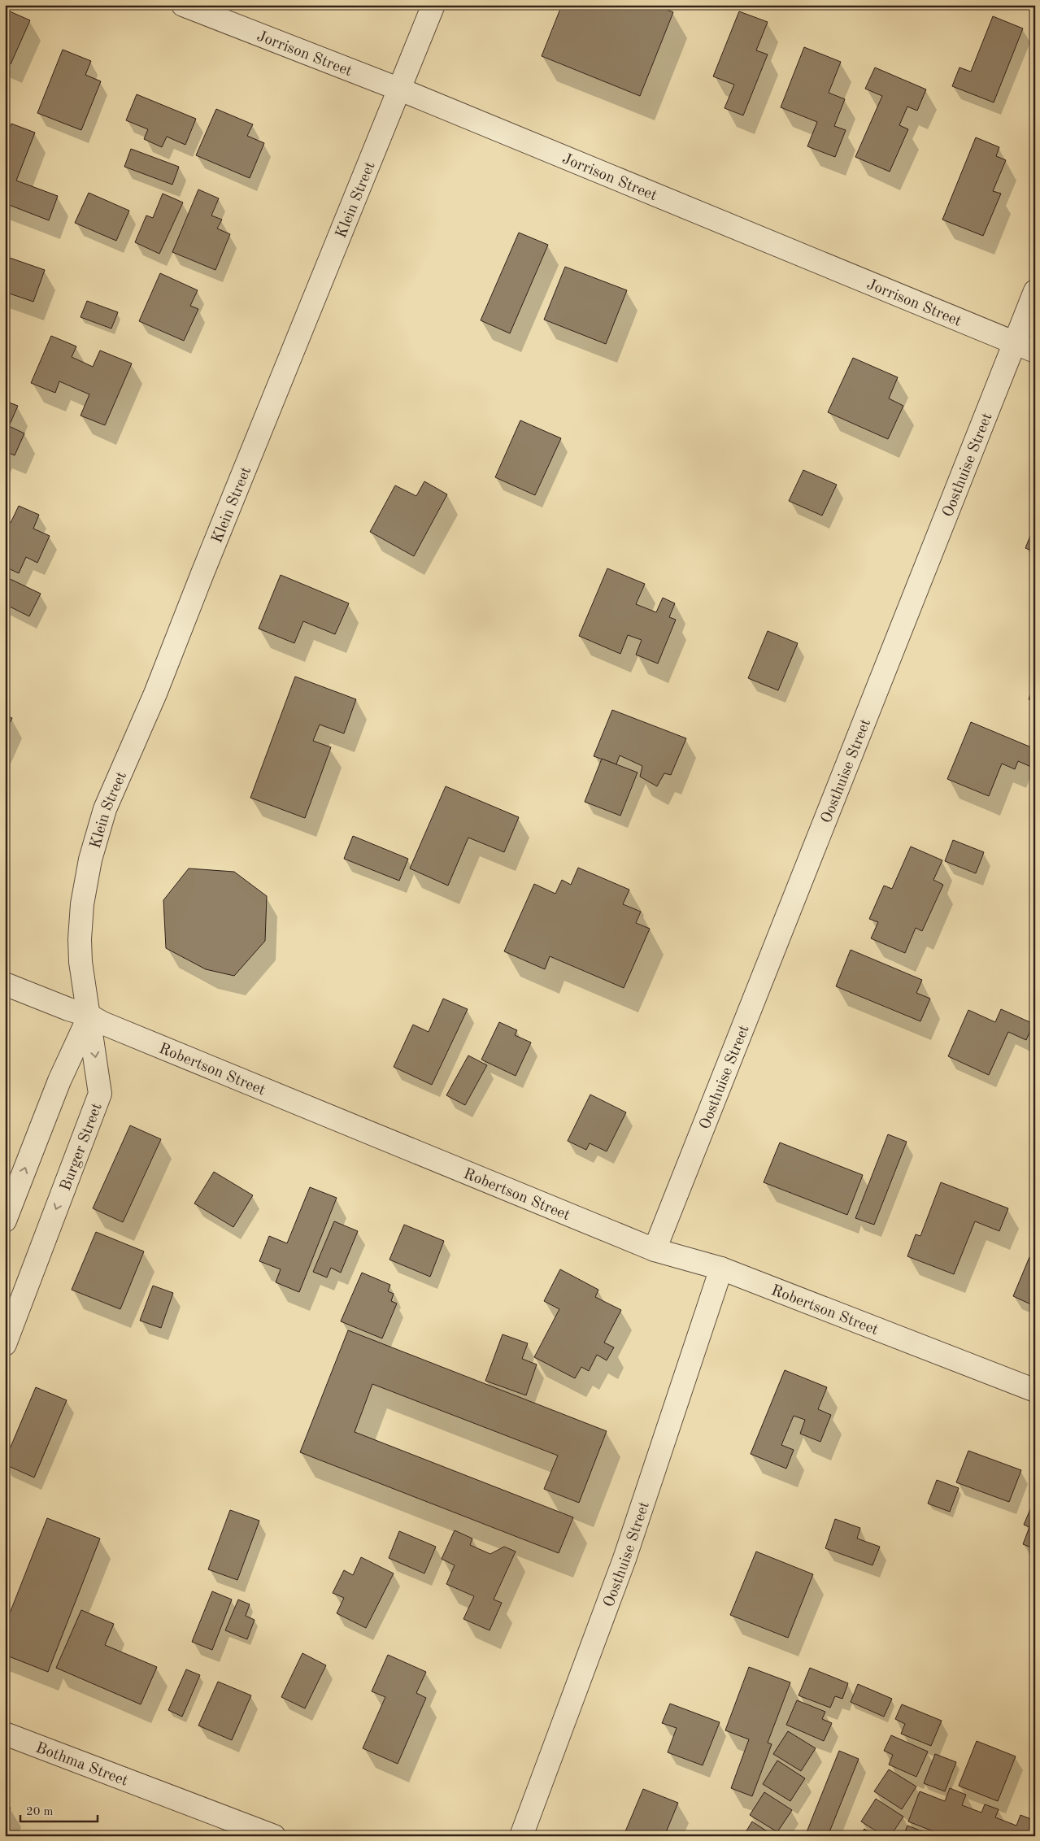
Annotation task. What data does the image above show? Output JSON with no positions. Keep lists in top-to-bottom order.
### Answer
{
  "streets": {
    "street": [
      "Jorrison Street",
      "Klein Street",
      "Oosthuise Street",
      "Robertson Street",
      "Burger Street",
      "Bothma Street"
    ]
  },
  "crossings": [
    ["Jorrison Street", "Klein Street"],
    ["Jorrison Street", "Oosthuise Street"],
    ["Klein Street", "Robertson Street"],
    ["Klein Street", "Burger Street"],
    ["Oosthuise Street", "Robertson Street"],
    ["Robertson Street", "Burger Street"]
  ],
  "scale_bar": "20 m"
}
